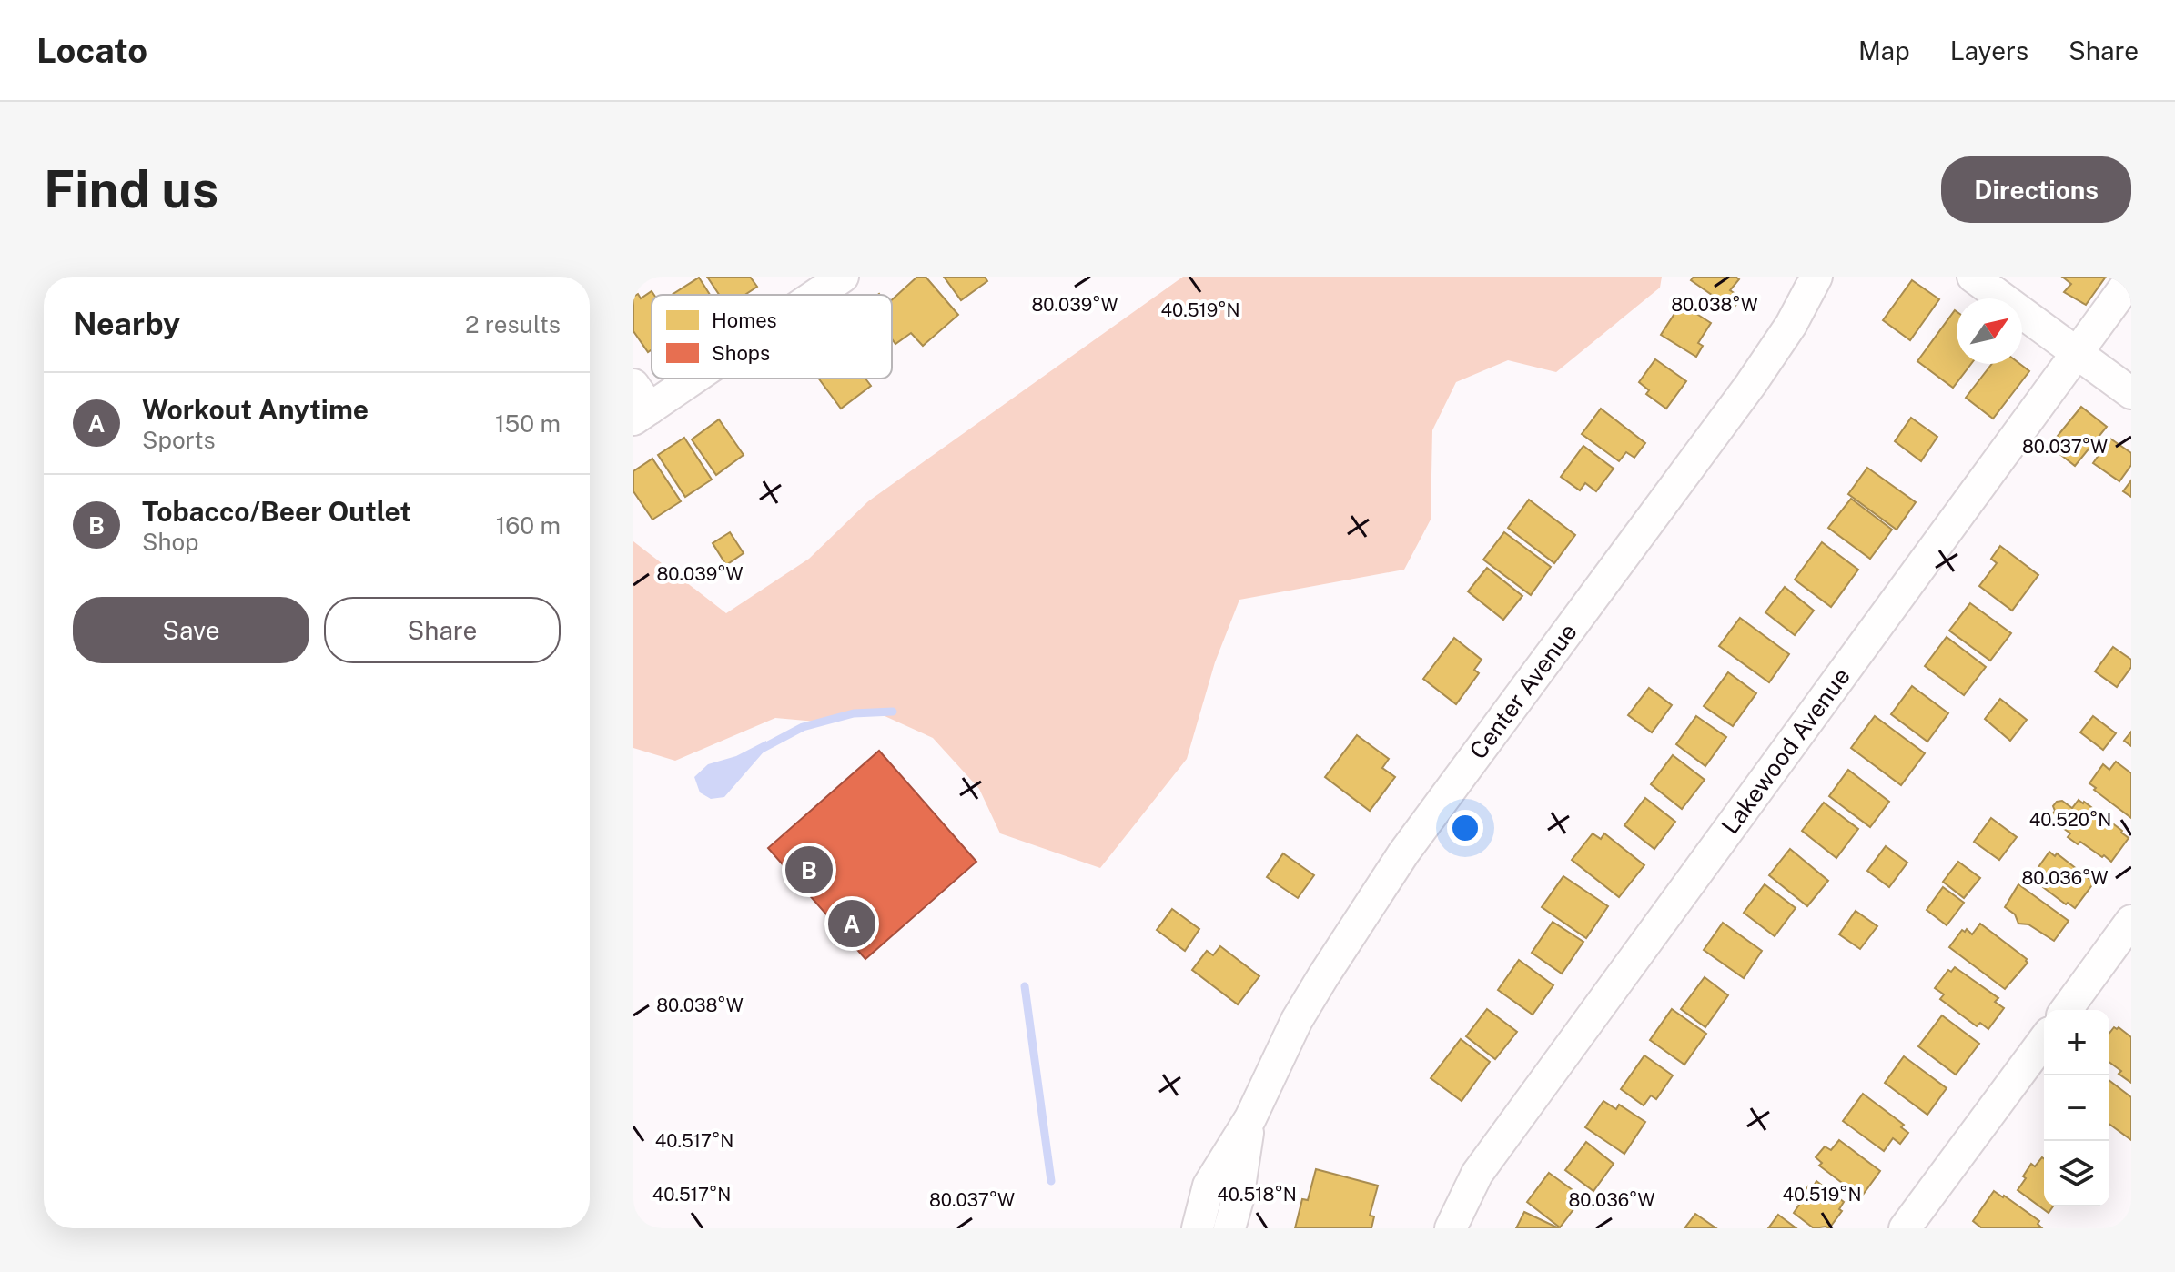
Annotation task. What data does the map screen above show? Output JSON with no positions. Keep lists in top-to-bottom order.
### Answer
{
  "streets": {
    "street": ["Center Avenue", "Lakewood Avenue"]
  },
  "legend": ["Homes", "Shops"],
  "north": "top right",
  "page": {
    "header": "Locato",
    "nav": ["Map", "Layers", "Share"],
    "buttons": [
      "Directions",
      ["Save", "Share"]
    ],
    "title": "Find us",
    "heading": ["Nearby", "2 results"],
    "list": [
      {
        "mark": "A",
        "name": "Workout Anytime",
        "note": "Sports",
        "value": "150 m"
      },
      {
        "mark": "B",
        "name": "Tobacco/Beer Outlet",
        "note": "Shop",
        "value": "160 m"
      }
    ],
    "pins": ["B", "A"],
    "map_buttons": ["+", "−"]
  },
  "coordinates": [
    "80.039°W",
    "80.038°W",
    "40.519°N",
    "80.037°W",
    "40.520°N",
    "80.036°W",
    "40.517°N",
    "40.518°N"
  ]
}
